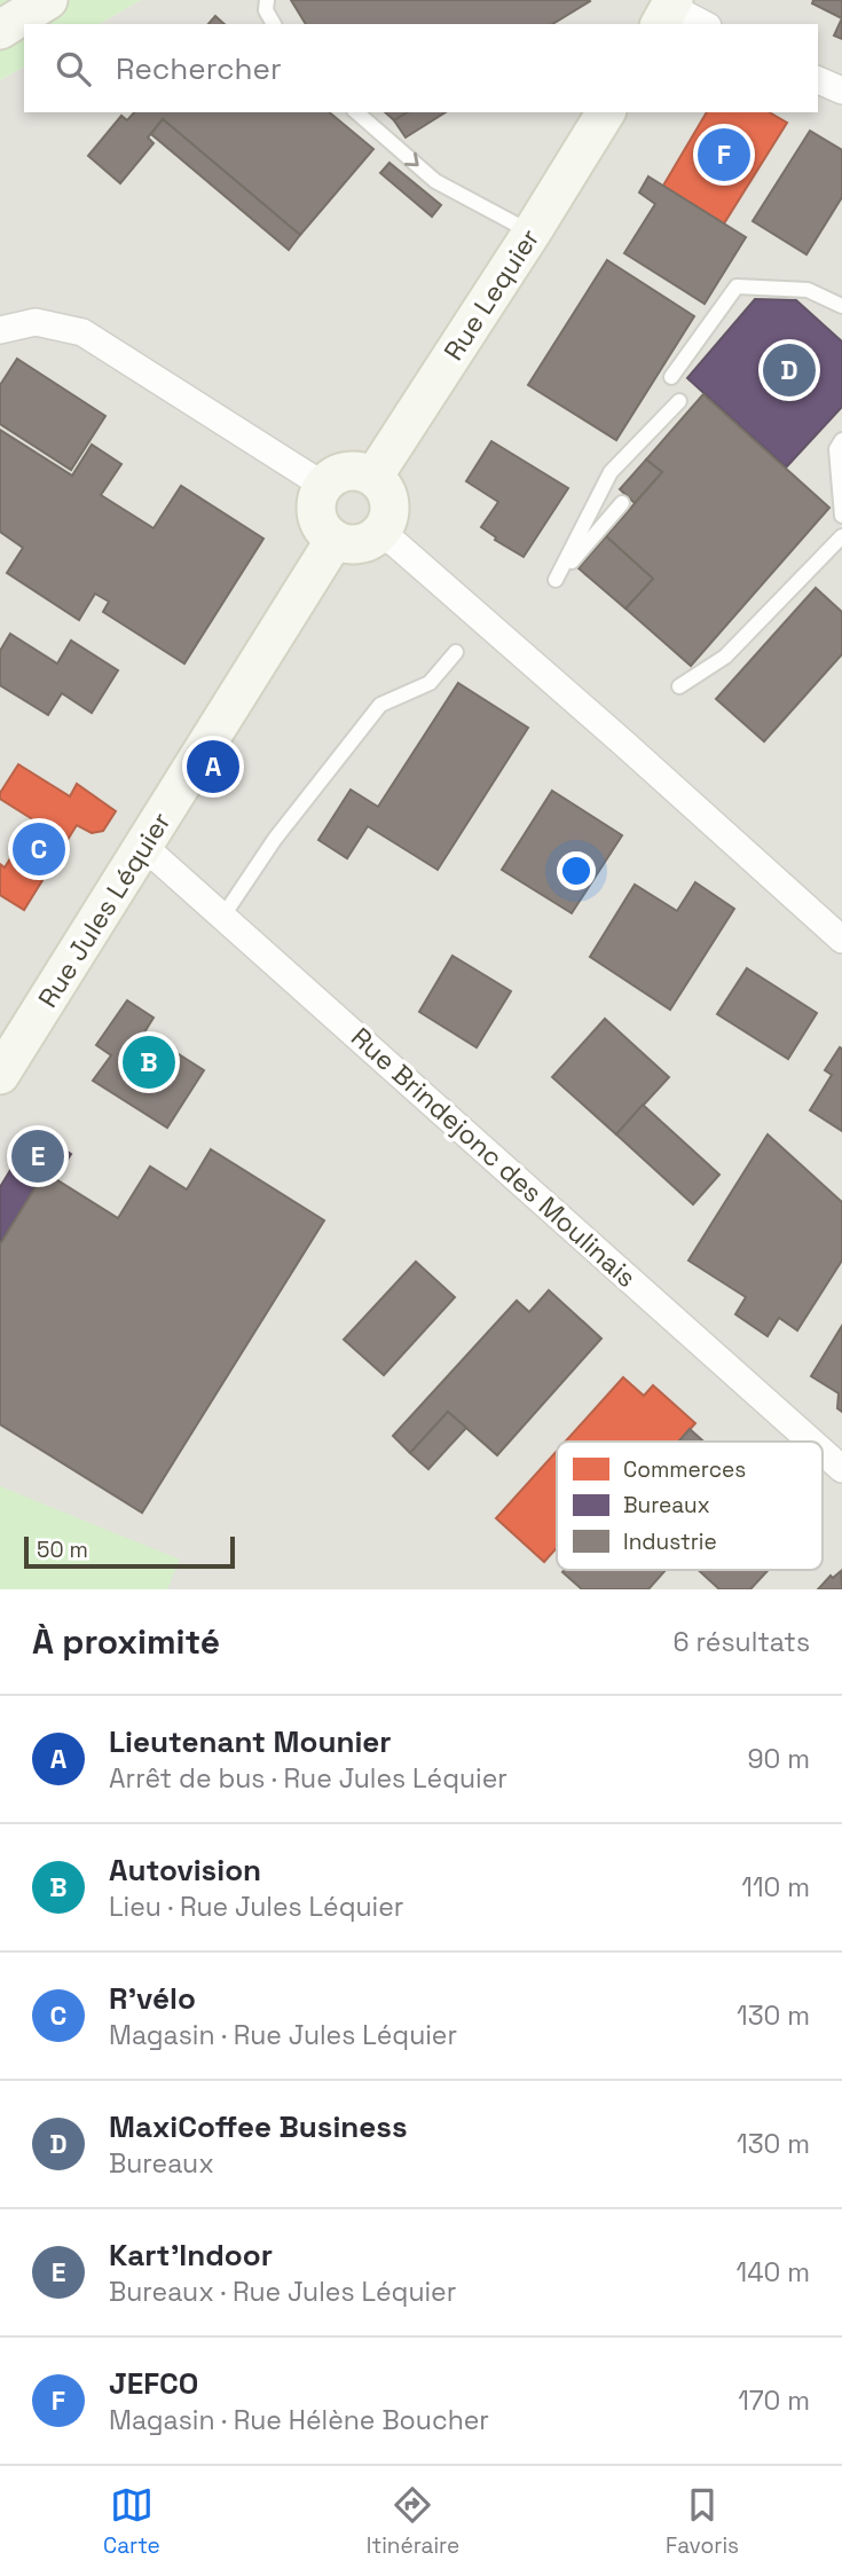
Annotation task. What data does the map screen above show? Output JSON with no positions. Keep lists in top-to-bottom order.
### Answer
{
  "streets": {
    "street": ["Rue Lequier", "Rue Jules Léquier", "Rue Brindejonc des Moulinais"]
  },
  "crossings": [
    ["Rue Lequier", "Rue Jules Léquier"],
    ["Rue Jules Léquier", "Rue Brindejonc des Moulinais"]
  ],
  "legend": ["Commerces", "Bureaux", "Industrie"],
  "scale_bar": "50 m",
  "page": {
    "search": "Rechercher",
    "pins": [
      "F",
      "D",
      "A",
      "C",
      "B",
      "E"
    ],
    "scale": "50 m",
    "heading": ["À proximité", "6 résultats"],
    "list": [
      {
        "mark": "A",
        "name": "Lieutenant Mounier",
        "note": "Arrêt de bus · Rue Jules Léquier",
        "value": "90 m"
      },
      {
        "mark": "B",
        "name": "Autovision",
        "note": "Lieu · Rue Jules Léquier",
        "value": "110 m"
      },
      {
        "mark": "C",
        "name": "R'vélo",
        "note": "Magasin · Rue Jules Léquier",
        "value": "130 m"
      },
      {
        "mark": "D",
        "name": "MaxiCoffee Business",
        "note": "Bureaux",
        "value": "130 m"
      },
      {
        "mark": "E",
        "name": "Kart'Indoor",
        "note": "Bureaux · Rue Jules Léquier",
        "value": "140 m"
      },
      {
        "mark": "F",
        "name": "JEFCO",
        "note": "Magasin · Rue Hélène Boucher",
        "value": "170 m"
      }
    ],
    "nav": ["Carte", "Itinéraire", "Favoris"]
  }
}
